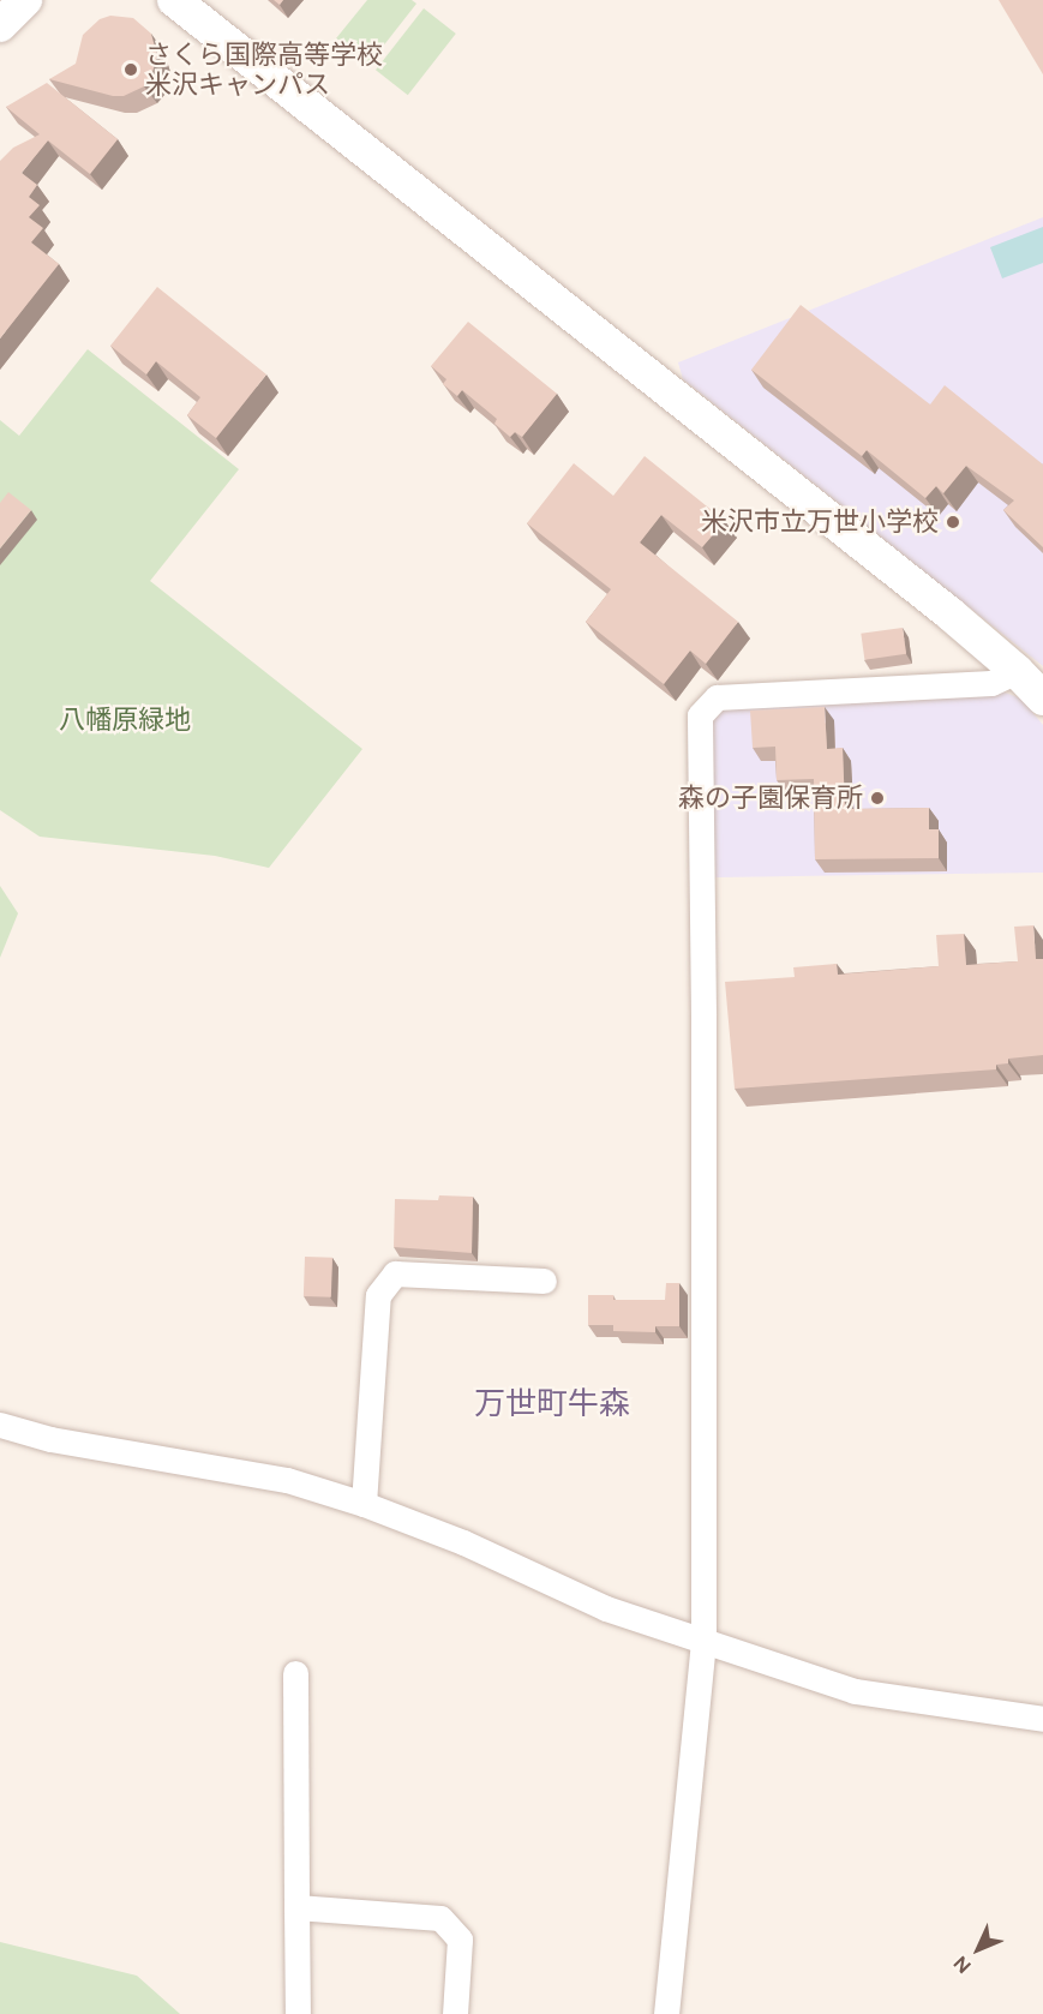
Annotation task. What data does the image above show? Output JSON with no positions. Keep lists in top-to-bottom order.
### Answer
{
  "districts": ["万世町牛森"],
  "parks": ["八幡原緑地"],
  "places": ["さくら国際高等学校 米沢キャンパス", "米沢市立万世小学校", "森の子園保育所"],
  "north": "bottom left"
}
